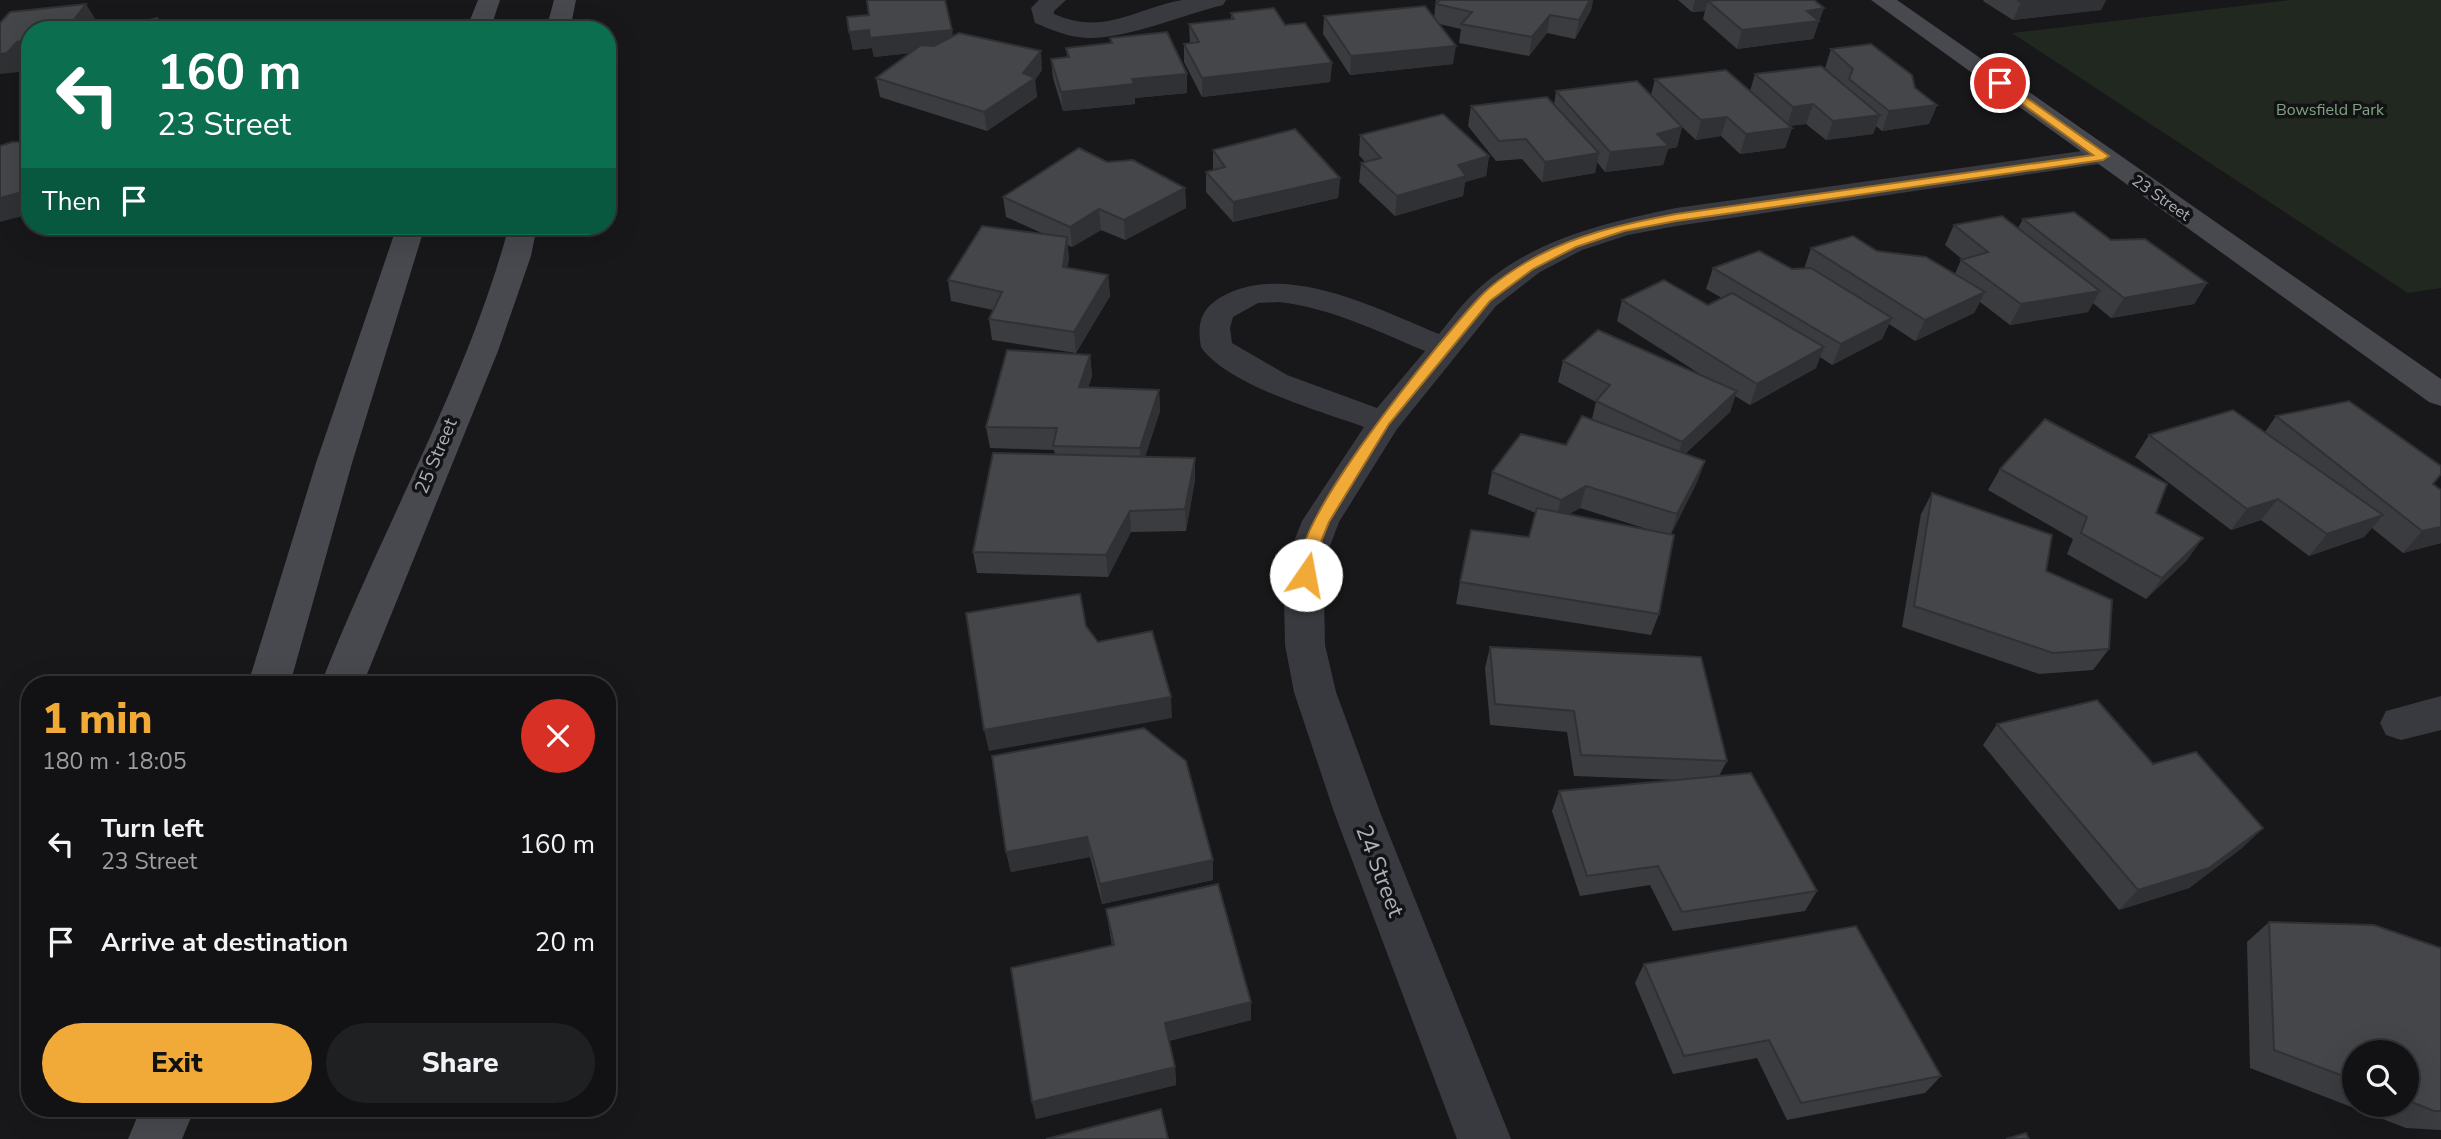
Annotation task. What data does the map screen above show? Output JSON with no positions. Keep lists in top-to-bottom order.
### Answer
{
  "streets": {
    "main road": ["23 Street", "25 Street"],
    "street": ["24 Street"]
  },
  "crossings": [
    ["23 Street", "24 Street"]
  ],
  "parks": ["Bowsfield Park"],
  "page": {
    "turn": ["160 m", "23 Street"],
    "then": "Then",
    "heading": ["1 min", "180 m · 18:05"],
    "list": [
      {
        "name": "Turn left",
        "note": "23 Street",
        "value": "160 m"
      },
      {
        "name": "Arrive at destination",
        "value": "20 m"
      }
    ],
    "buttons": ["Exit", "Share"]
  }
}
